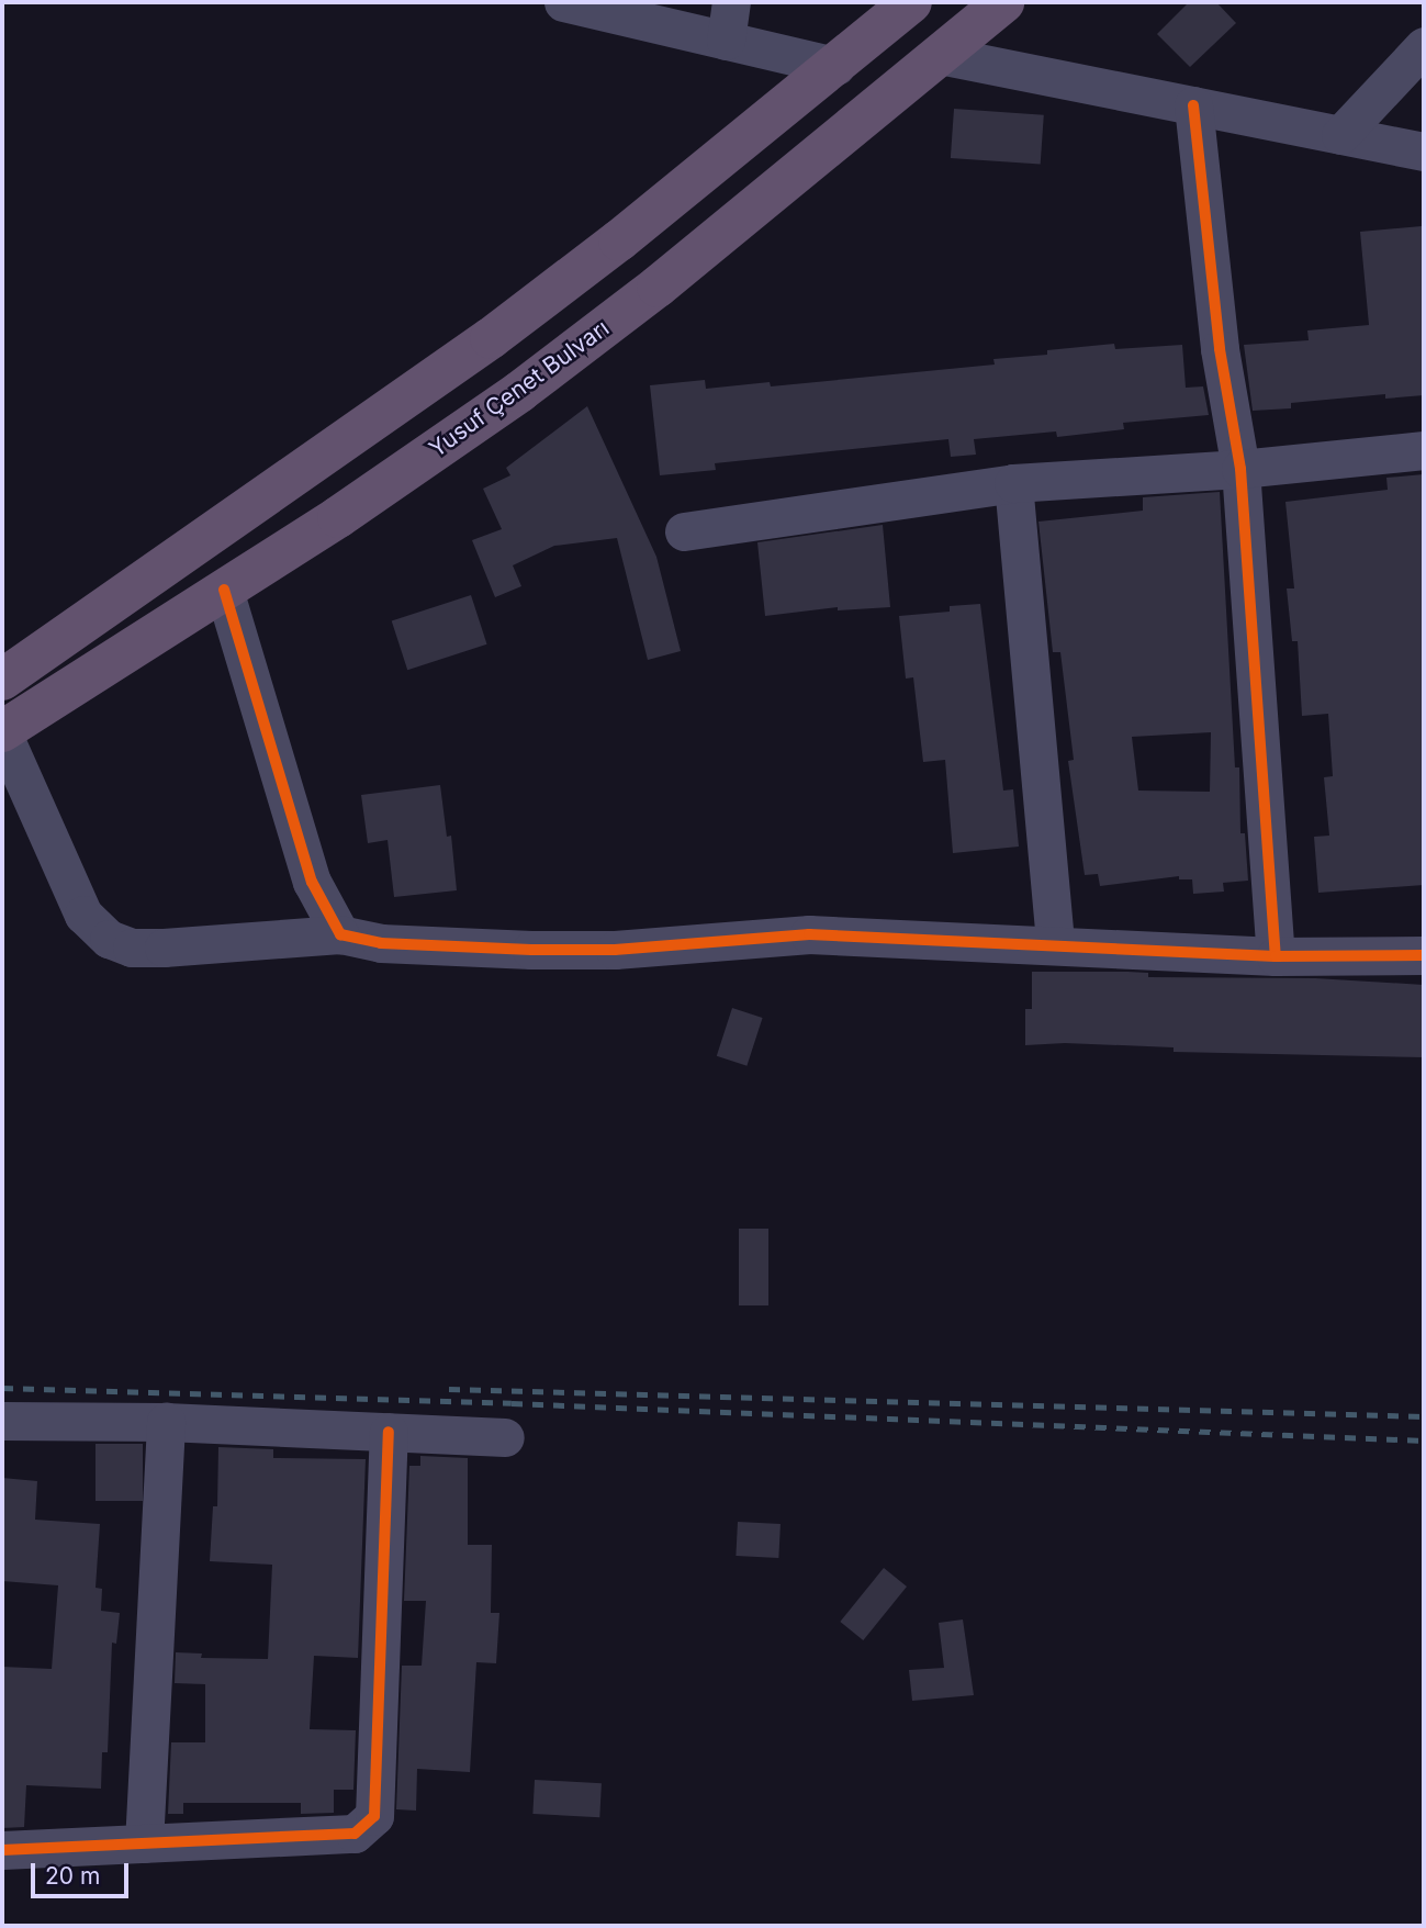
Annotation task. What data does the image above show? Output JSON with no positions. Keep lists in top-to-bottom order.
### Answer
{
  "streets": {
    "highway": ["Yusuf Çenet Bulvarı"]
  },
  "scale_bar": "20 m"
}
